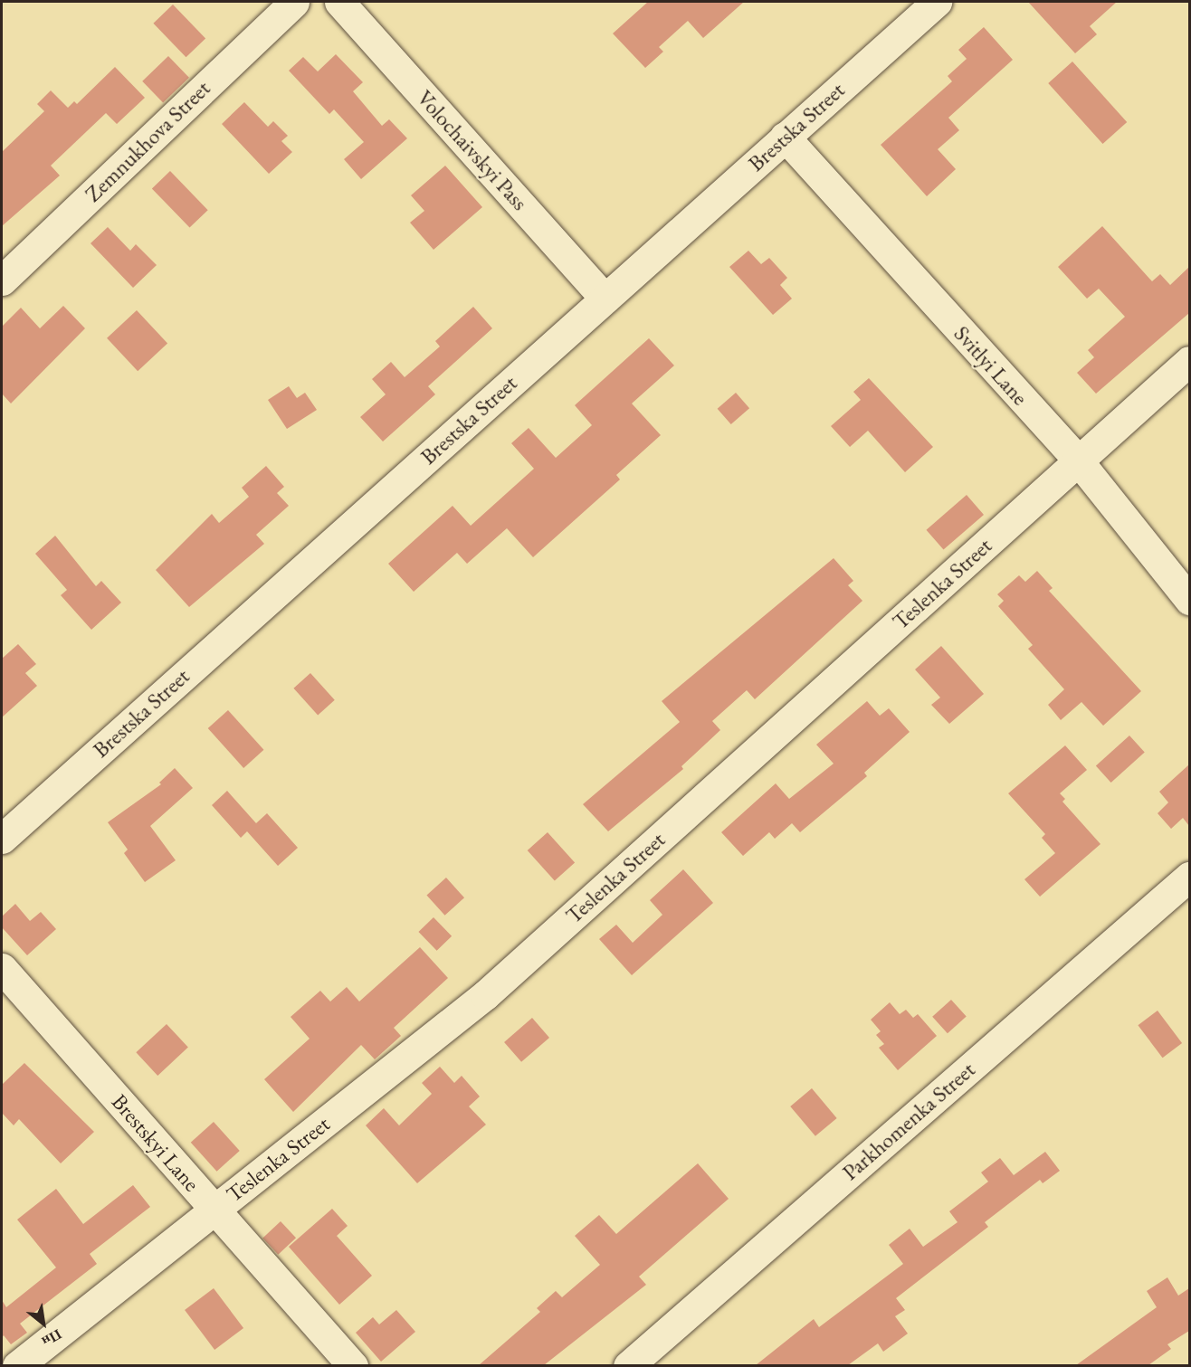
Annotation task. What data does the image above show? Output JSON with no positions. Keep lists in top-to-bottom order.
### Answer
{
  "streets": {
    "street": [
      "Brestska Street",
      "Zemnukhova Street",
      "Volochaivskyi Pass",
      "Svitlyi Lane",
      "Teslenka Street",
      "Parkhomenka Street",
      "Brestskyi Lane"
    ]
  },
  "crossings": [
    ["Brestska Street", "Volochaivskyi Pass"],
    ["Brestska Street", "Svitlyi Lane"],
    ["Svitlyi Lane", "Teslenka Street"],
    ["Teslenka Street", "Brestskyi Lane"]
  ],
  "north": "bottom right"
}
